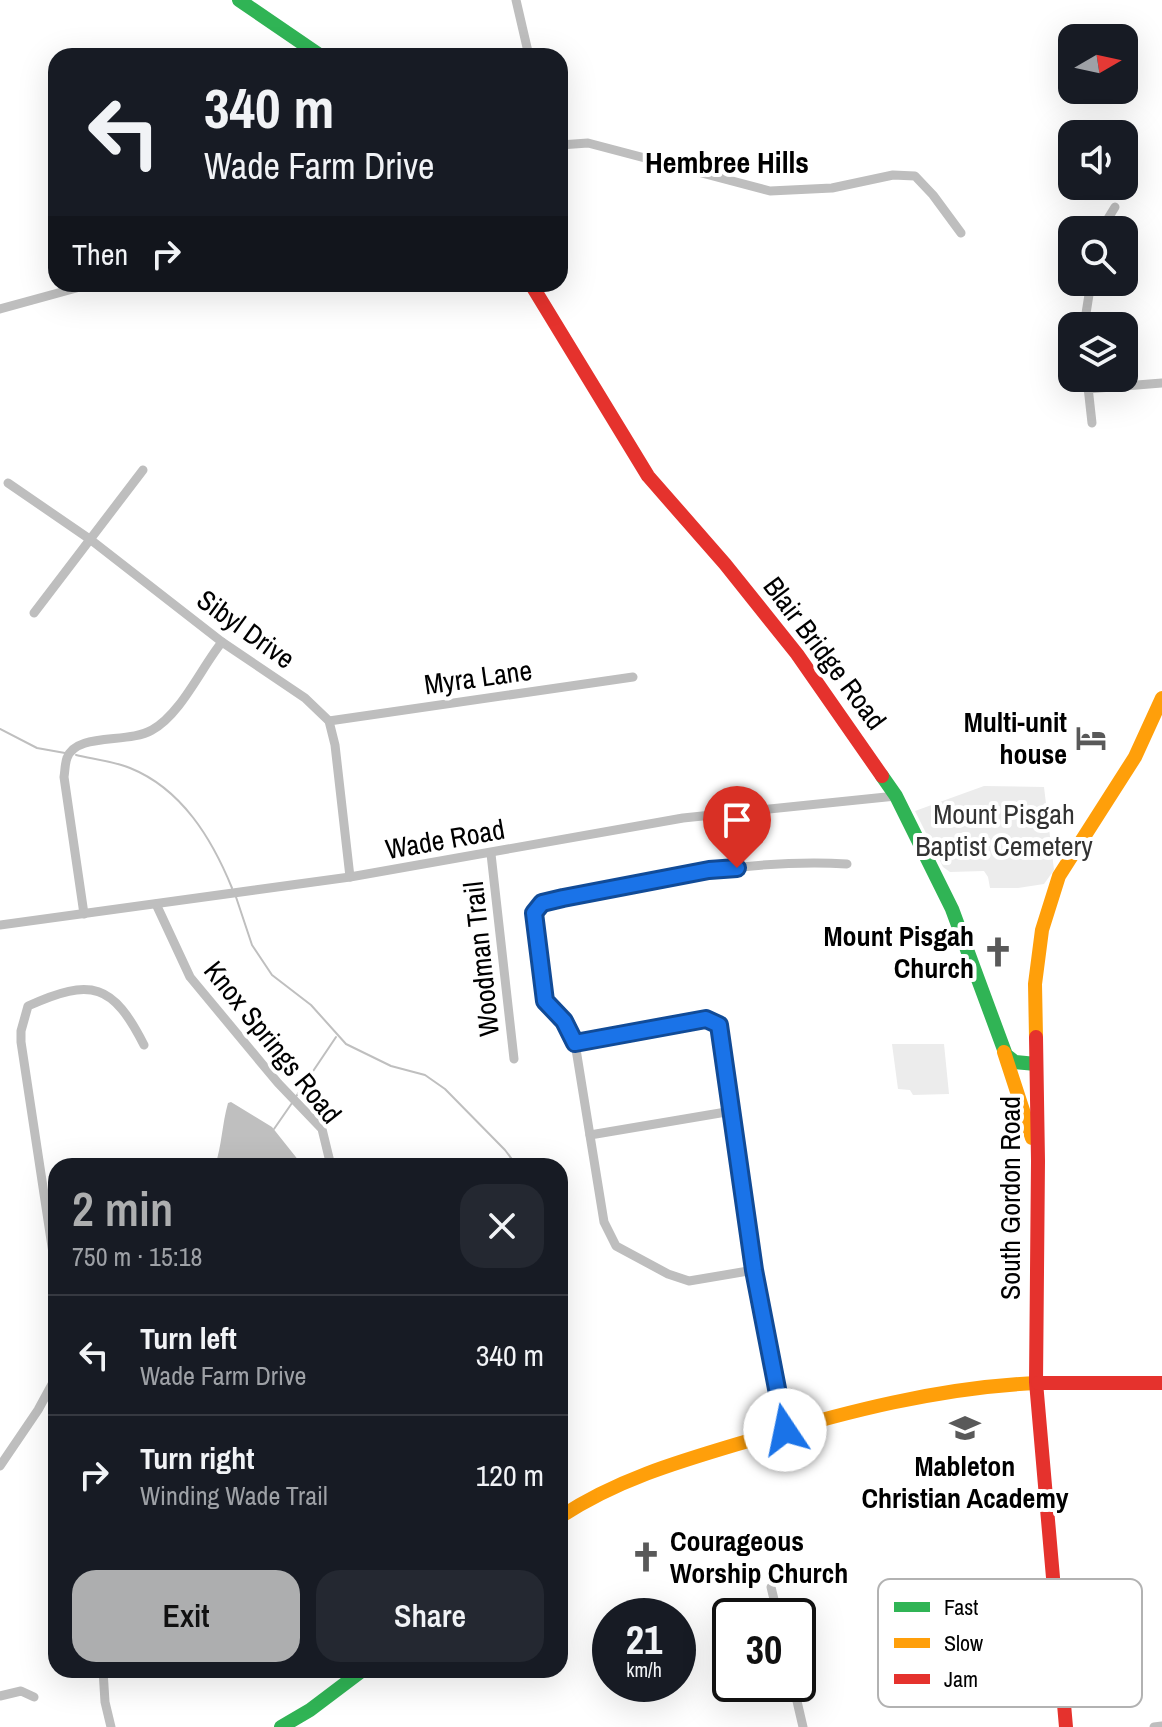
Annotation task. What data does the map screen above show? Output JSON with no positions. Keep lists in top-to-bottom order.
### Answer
{
  "streets": {
    "street": [
      "Sibyl Drive",
      "Blair Bridge Road",
      "Myra Lane",
      "Wade Road",
      "Woodman Trail",
      "Knox Springs Road",
      "South Gordon Road"
    ]
  },
  "crossings": [
    ["Sibyl Drive", "Myra Lane"],
    ["Blair Bridge Road", "Wade Road"],
    ["Blair Bridge Road", "South Gordon Road"],
    ["Wade Road", "Woodman Trail"],
    ["Wade Road", "Knox Springs Road"]
  ],
  "districts": ["Hembree Hills"],
  "parks": ["Mount Pisgah Baptist Cemetery"],
  "places": {
    "hotel": ["Multi-unit house"],
    "church": ["Mount Pisgah Church", "Courageous Worship Church"],
    "school or university": ["Mableton Christian Academy"]
  },
  "legend": ["Fast", "Slow", "Jam"],
  "north": "right",
  "page": {
    "turn": ["340 m", "Wade Farm Drive"],
    "then": "Then",
    "heading": ["2 min", "750 m · 15:18"],
    "list": [
      {
        "name": "Turn left",
        "note": "Wade Farm Drive",
        "value": "340 m"
      },
      {
        "name": "Turn right",
        "note": "Winding Wade Trail",
        "value": "120 m"
      }
    ],
    "buttons": ["Exit", "Share"],
    "speed": "21 km/h",
    "limit": "30"
  }
}
